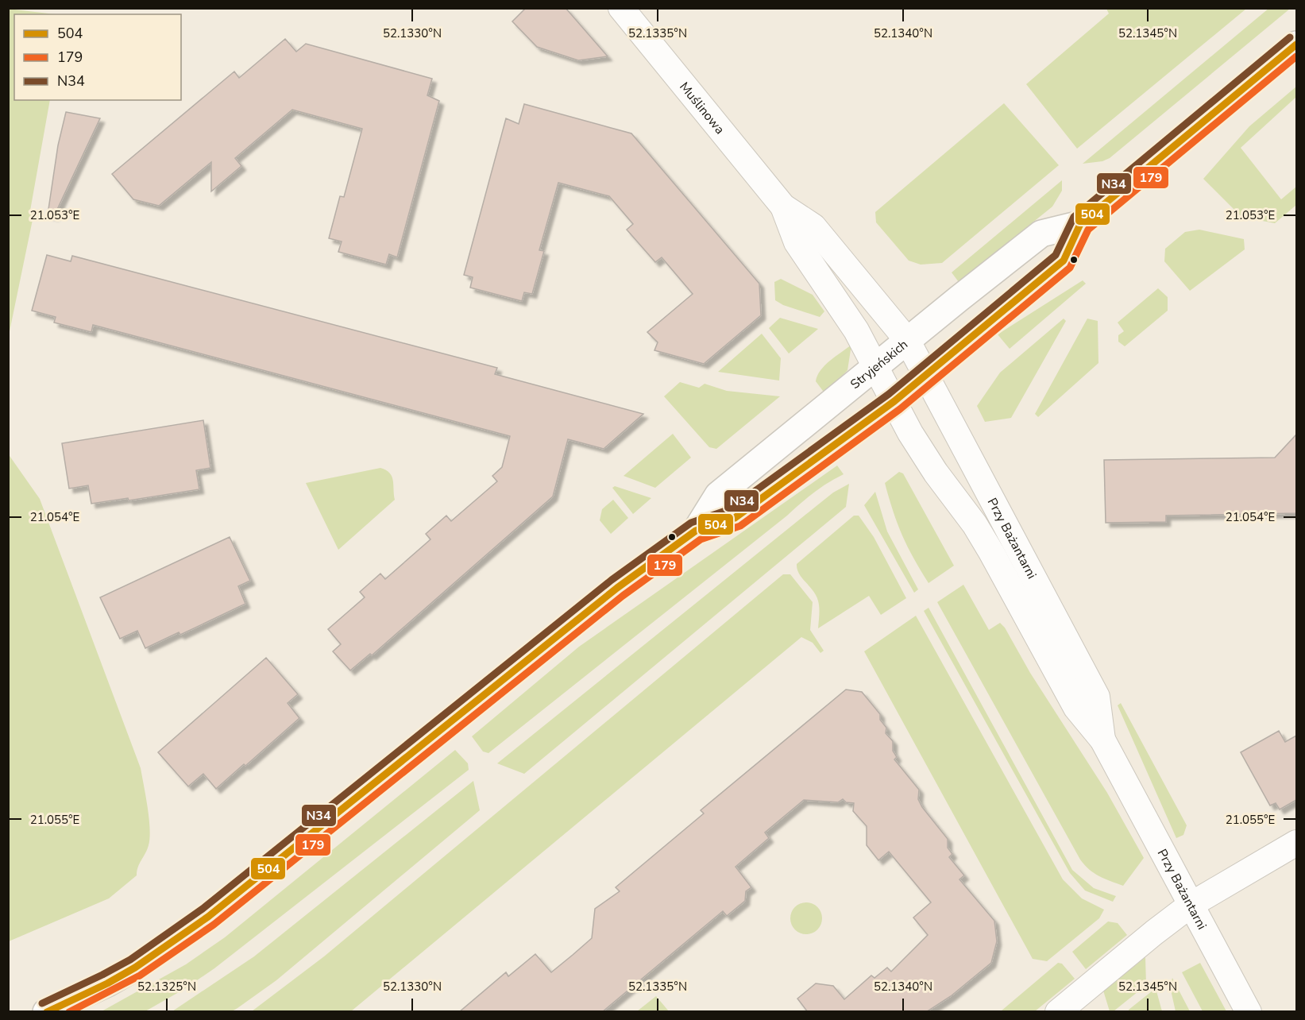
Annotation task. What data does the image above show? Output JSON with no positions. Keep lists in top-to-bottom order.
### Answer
{
  "streets": {
    "street": ["Muślinowa", "Stryjeńskich", "Przy Bażantarni"]
  },
  "crossings": [
    ["Muślinowa", "Stryjeńskich"],
    ["Muślinowa", "Przy Bażantarni"],
    ["Stryjeńskich", "Przy Bażantarni"]
  ],
  "lines": ["transit line N34", "transit line 504", "transit line 179"],
  "legend": ["504", "179", "N34"],
  "coordinates": [
    "52.1330°N",
    "52.1335°N",
    "52.1340°N",
    "52.1345°N",
    "21.053°E",
    "21.054°E",
    "21.055°E",
    "52.1325°N"
  ]
}
